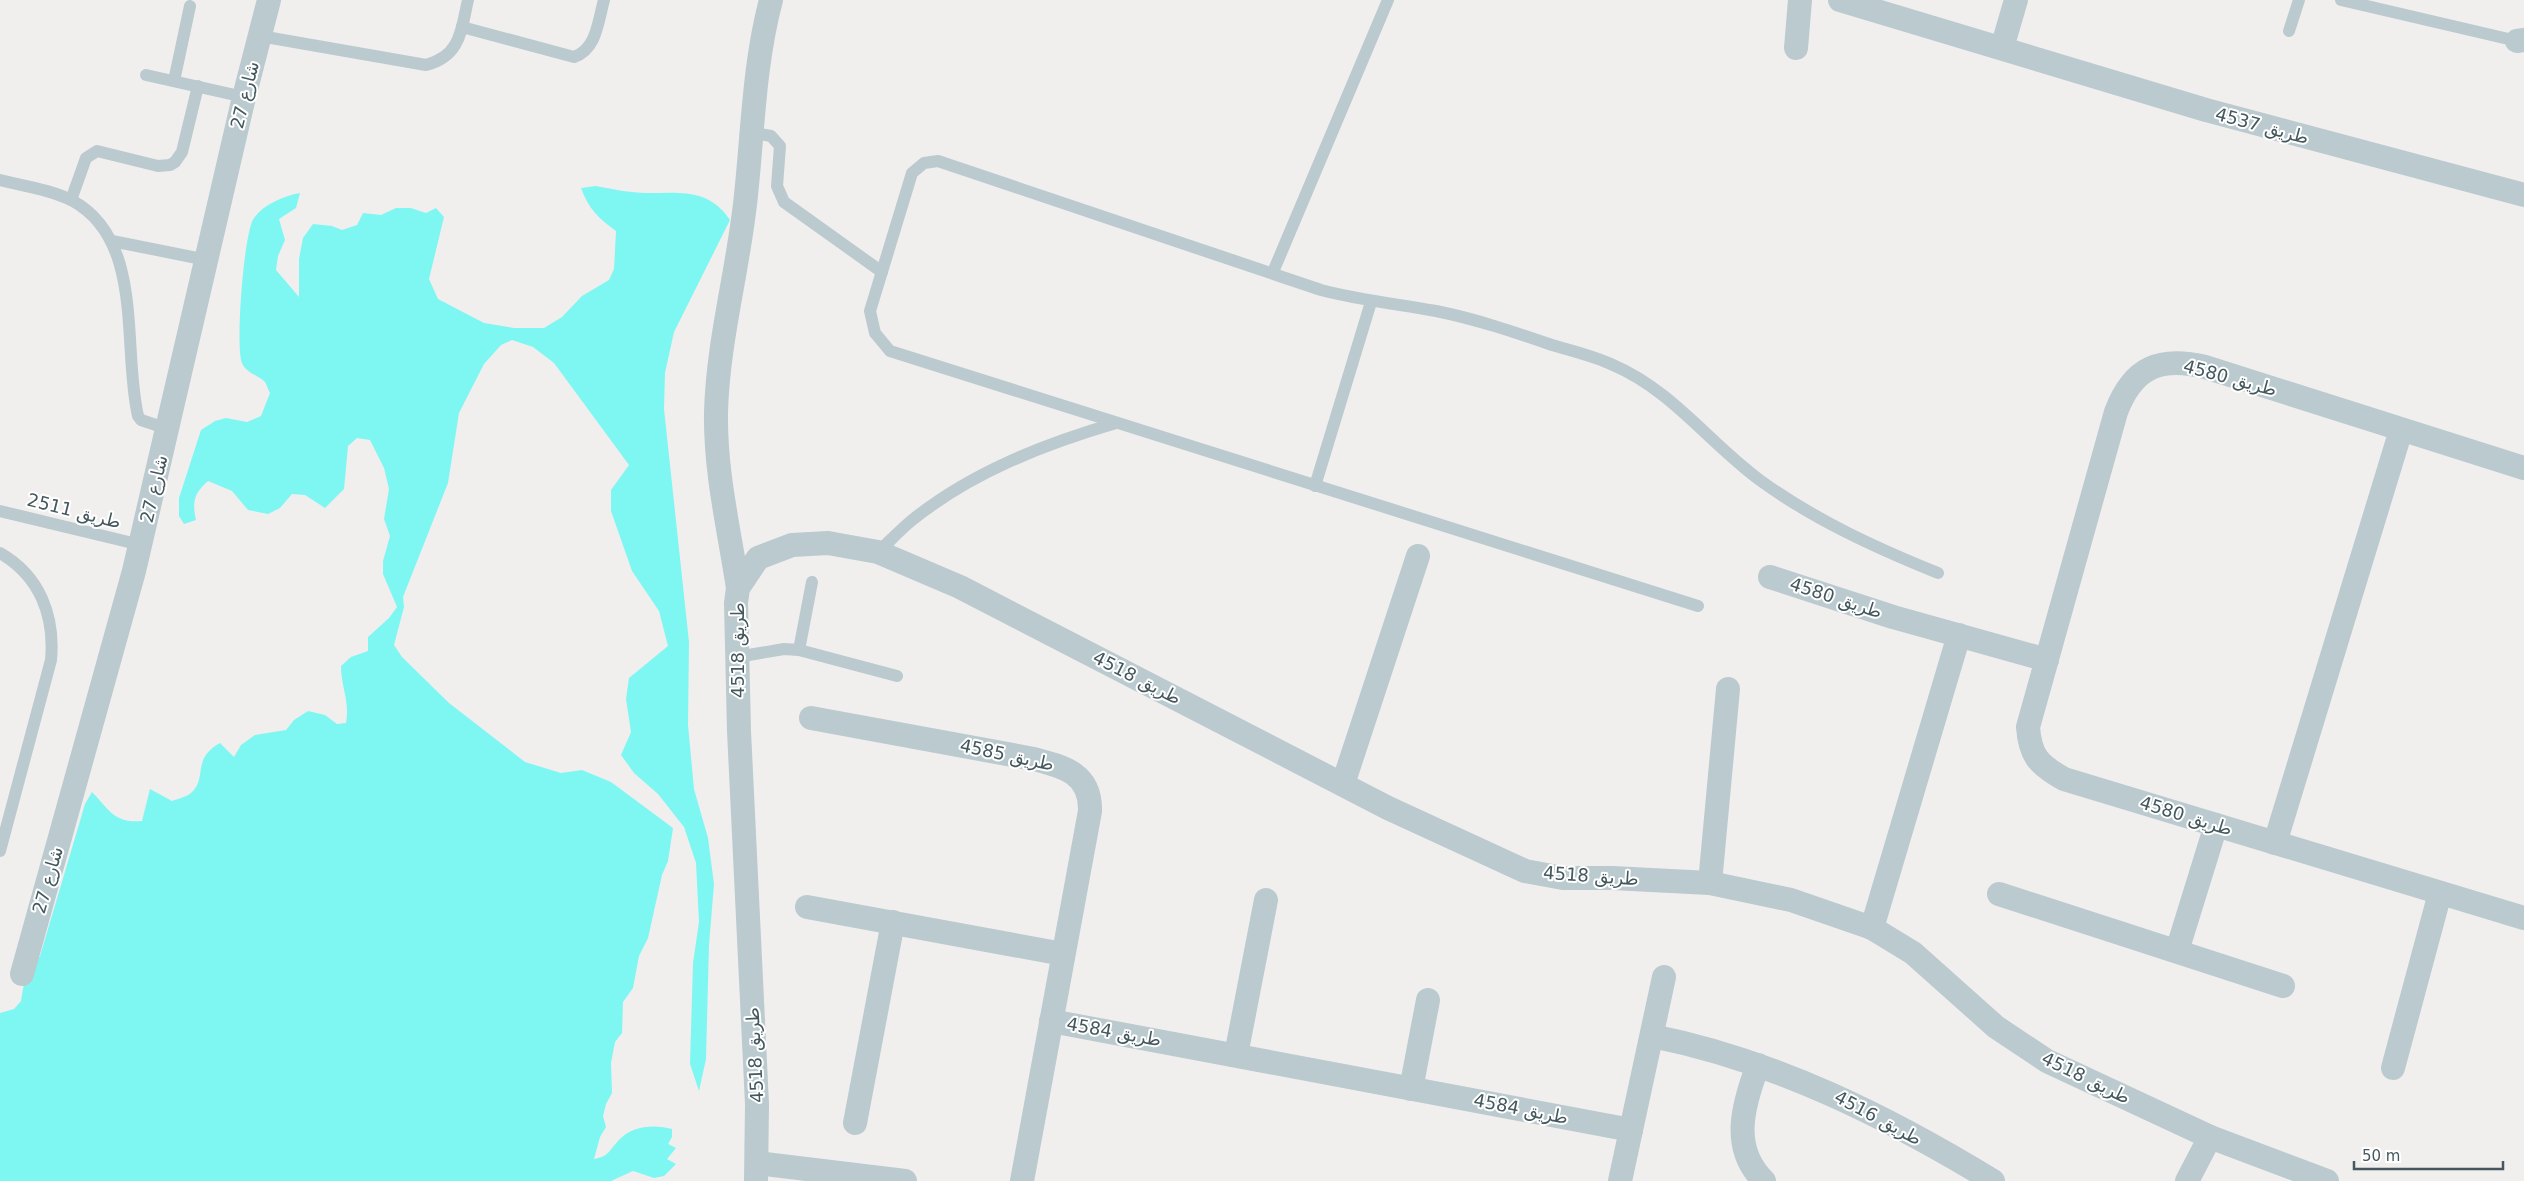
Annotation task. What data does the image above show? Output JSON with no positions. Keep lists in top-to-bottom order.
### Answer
{
  "streets": {
    "street": [
      "شارع 27",
      "طريق 4537",
      "طريق 4580",
      "طريق 4518",
      "طريق 4585",
      "طريق 4584",
      "طريق 4516"
    ],
    "lane": ["طريق 2511"]
  },
  "crossings": [
    ["شارع 27", "طريق 2511"],
    ["طريق 4585", "طريق 4584"]
  ],
  "scale_bar": "50 m"
}
